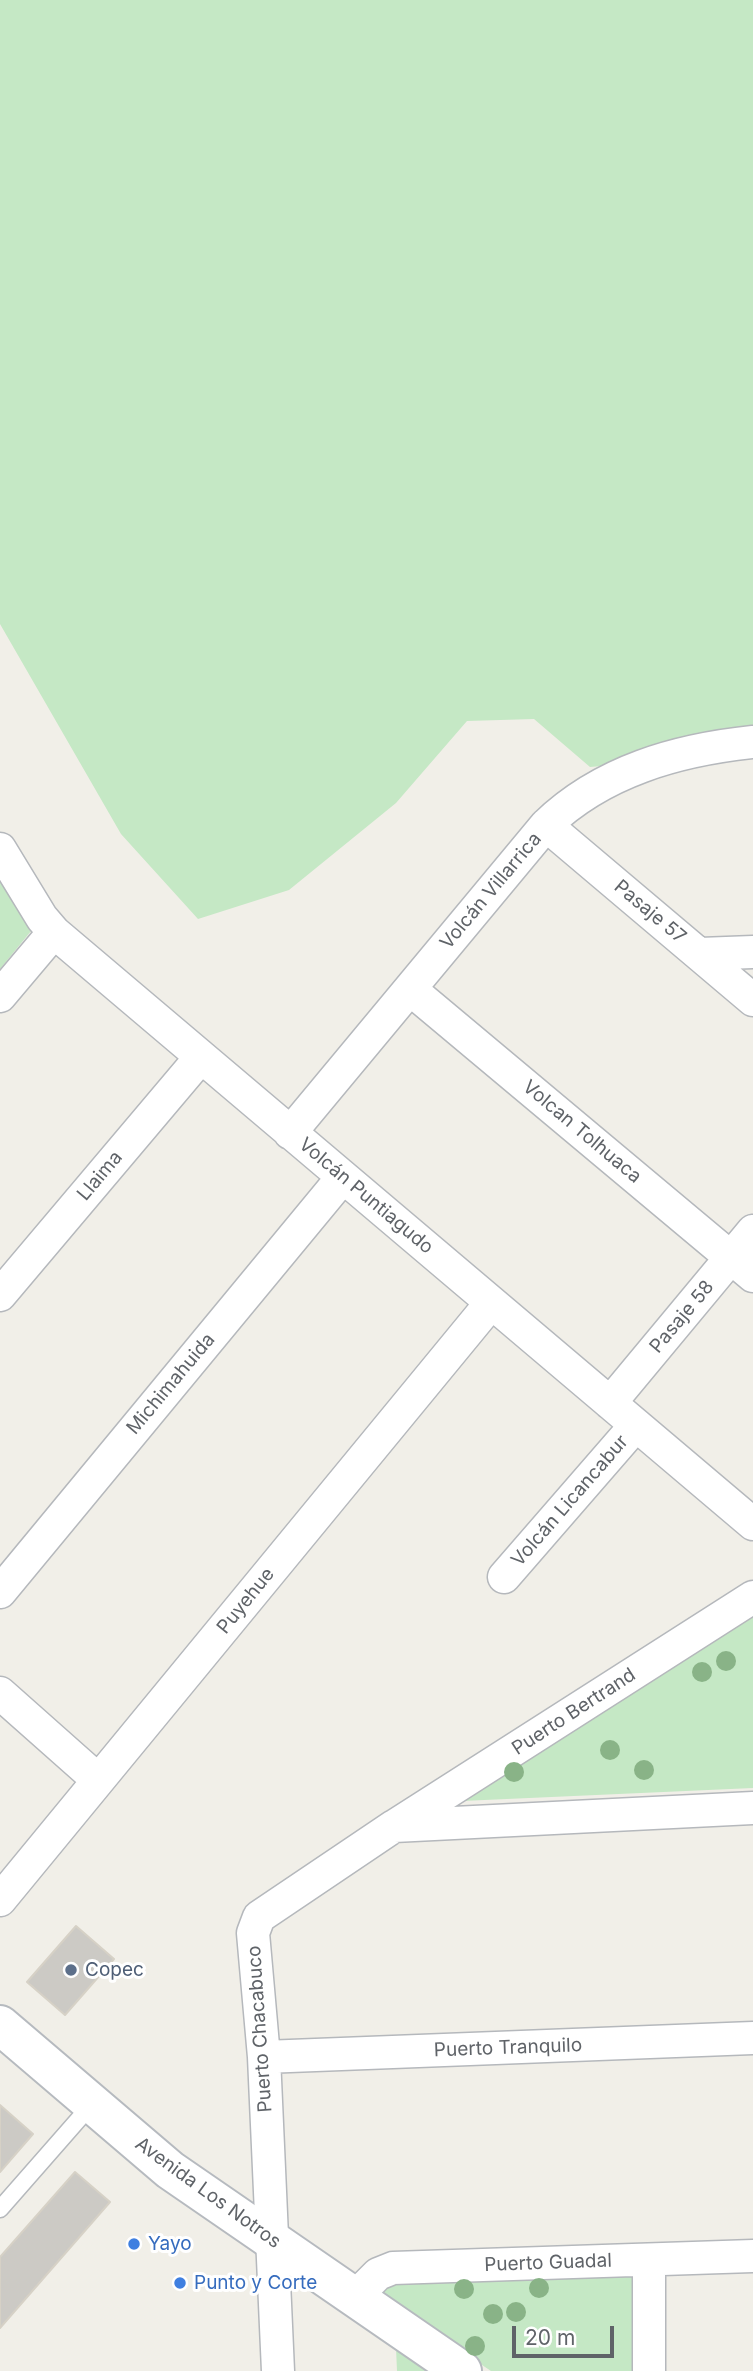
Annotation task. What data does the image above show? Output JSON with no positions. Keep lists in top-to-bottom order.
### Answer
{
  "streets": {
    "main road": ["Avenida Los Notros"],
    "street": [
      "Volcán Villarrica",
      "Pasaje 57",
      "Volcan Tolhuaca",
      "Llaima",
      "Volcán Puntiagudo",
      "Pasaje 58",
      "Michimahuida",
      "Volcán Licancabur",
      "Puyehue",
      "Puerto Bertrand",
      "Puerto Chacabuco",
      "Puerto Tranquilo",
      "Puerto Guadal"
    ]
  },
  "crossings": [
    ["Volcán Villarrica", "Pasaje 57"],
    ["Volcán Villarrica", "Volcan Tolhuaca"],
    ["Volcán Villarrica", "Volcán Puntiagudo"],
    ["Volcan Tolhuaca", "Pasaje 58"],
    ["Llaima", "Volcán Puntiagudo"],
    ["Volcán Puntiagudo", "Pasaje 58"],
    ["Volcán Puntiagudo", "Michimahuida"],
    ["Volcán Puntiagudo", "Volcán Licancabur"],
    ["Volcán Puntiagudo", "Puyehue"],
    ["Puerto Bertrand", "Puerto Chacabuco"],
    ["Puerto Chacabuco", "Puerto Tranquilo"],
    ["Puerto Chacabuco", "Avenida Los Notros"],
    ["Avenida Los Notros", "Puerto Guadal"]
  ],
  "places": ["Copec", "Yayo", "Punto y Corte"],
  "scale_bar": "20 m"
}
